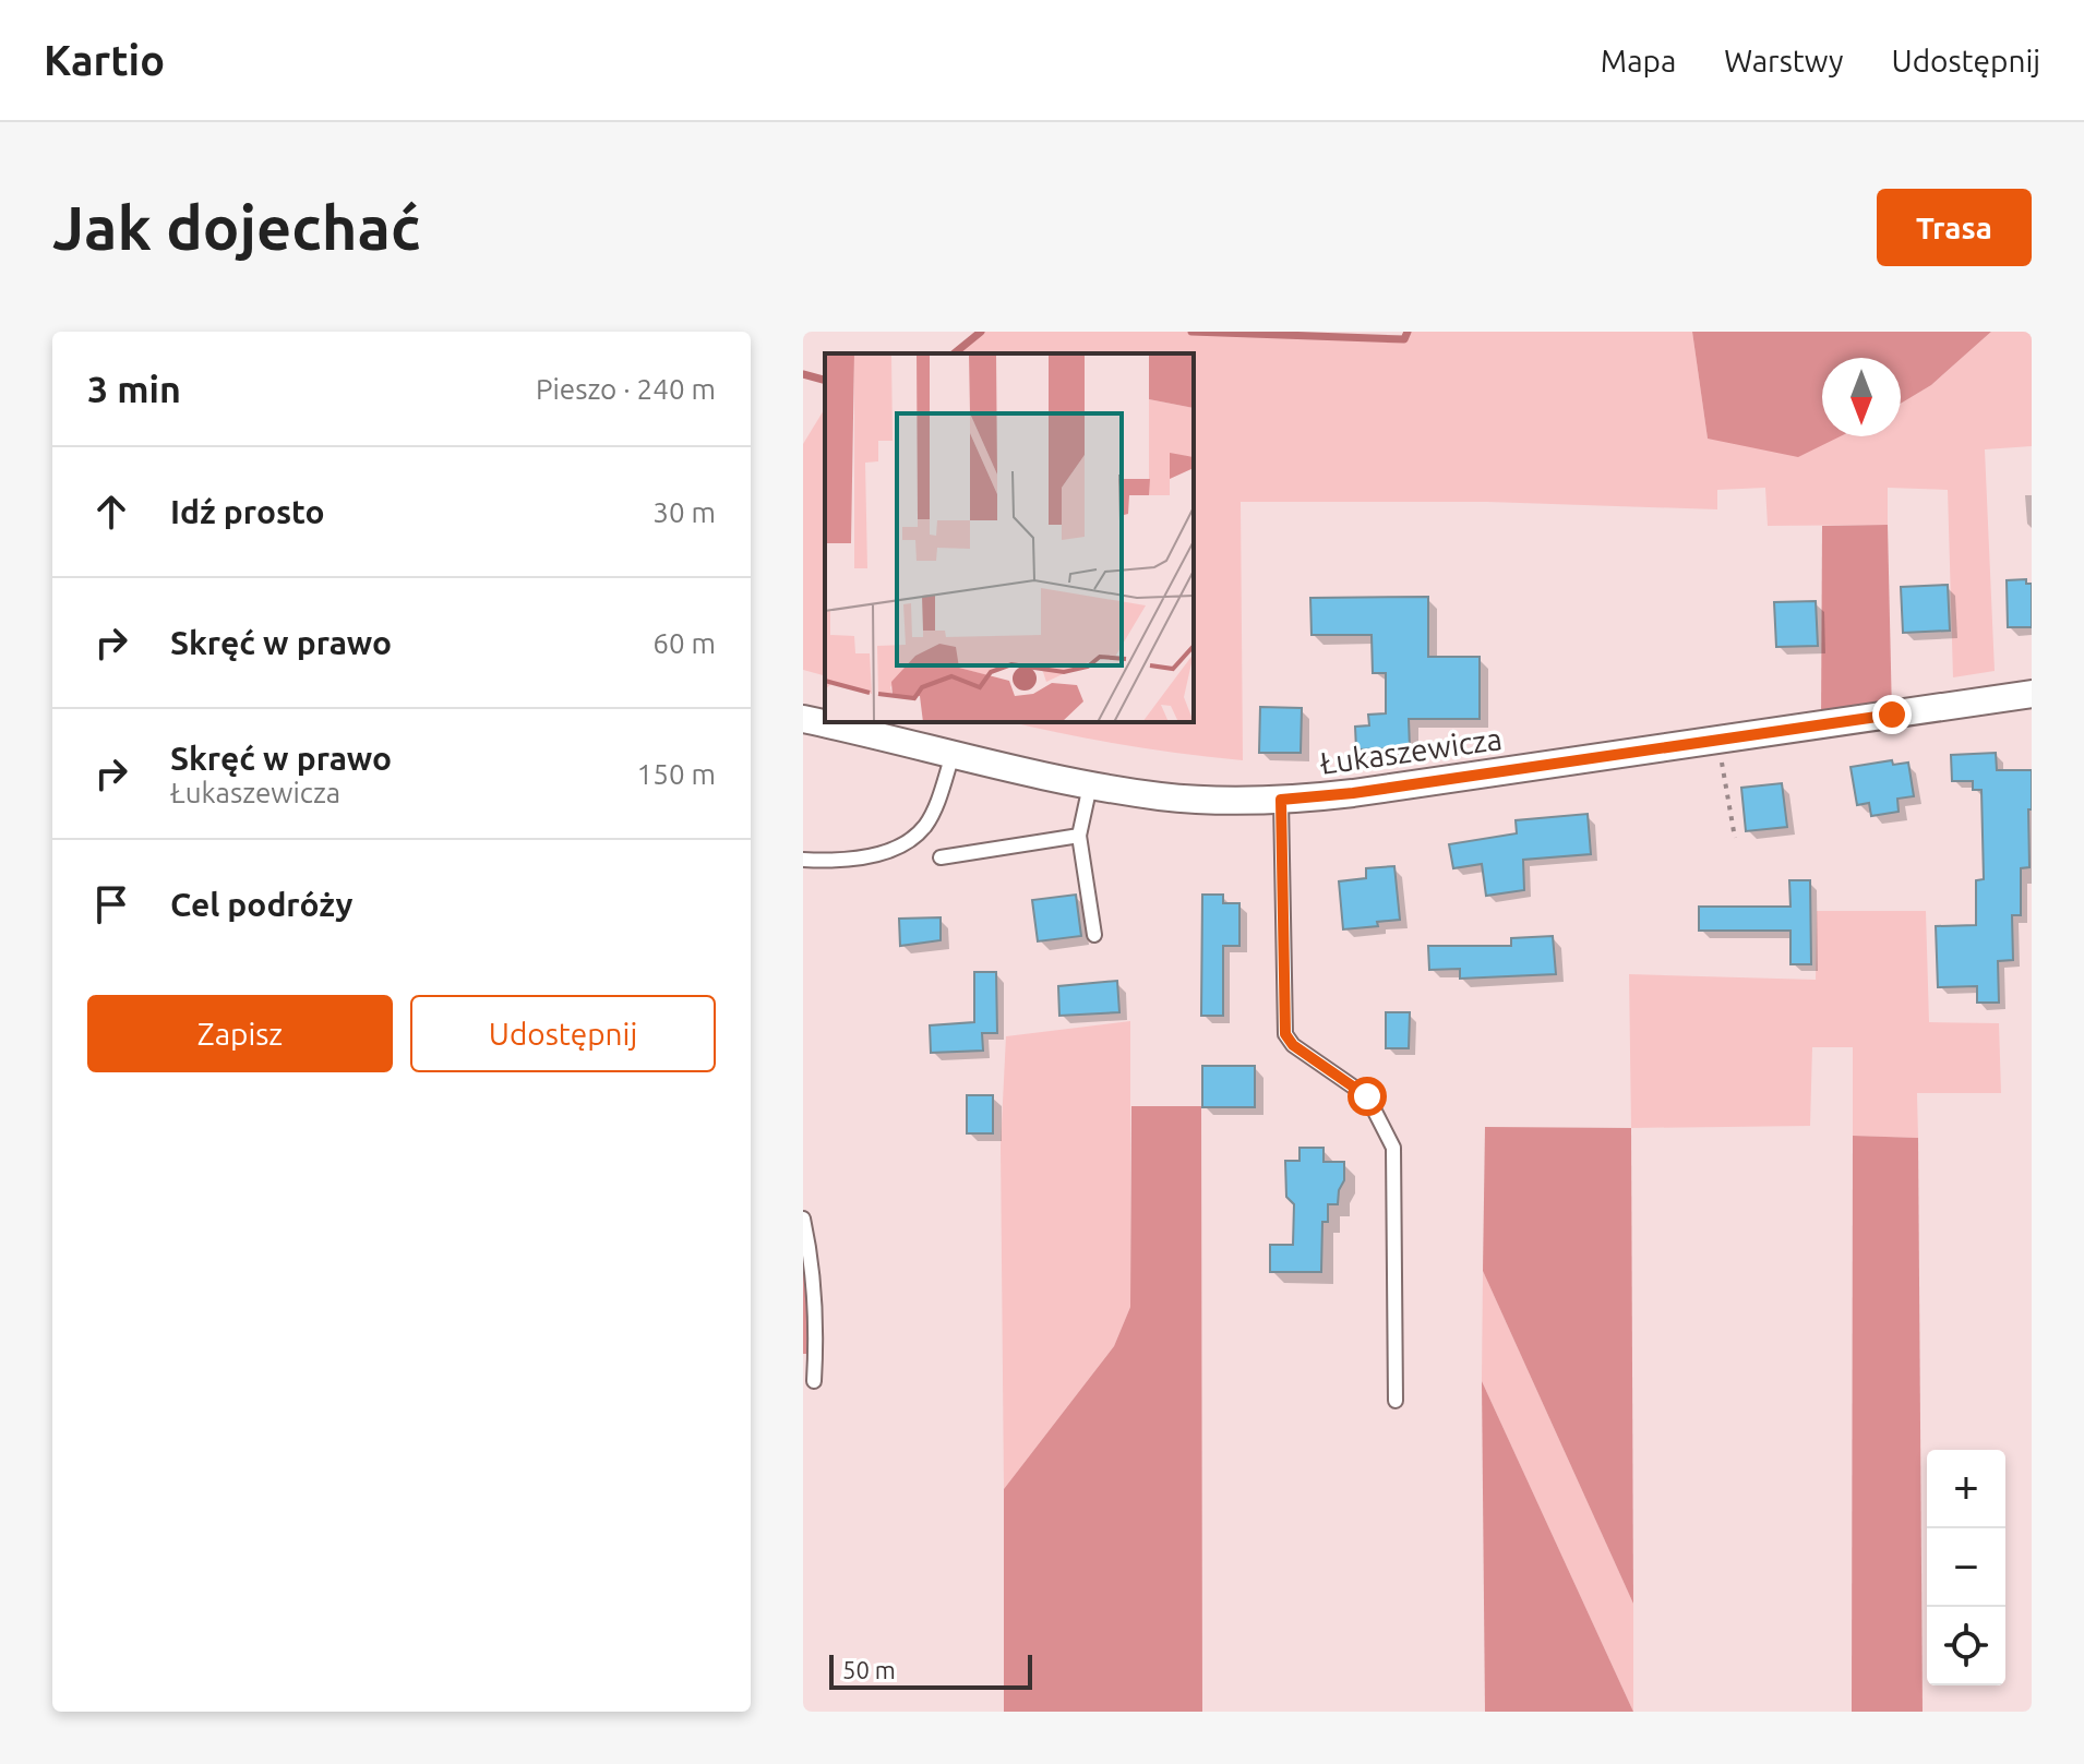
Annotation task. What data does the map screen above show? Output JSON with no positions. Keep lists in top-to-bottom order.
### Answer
{
  "streets": {
    "street": ["Łukaszewicza"]
  },
  "scale_bar": "50 m",
  "north": "bottom",
  "page": {
    "header": "Kartio",
    "nav": ["Mapa", "Warstwy", "Udostępnij"],
    "buttons": [
      "Trasa",
      ["Zapisz", "Udostępnij"]
    ],
    "title": "Jak dojechać",
    "heading": ["3 min", "Pieszo · 240 m"],
    "list": [
      ["Idź prosto", "30 m"],
      ["Skręć w prawo", "60 m"],
      ["Skręć w prawo", "Łukaszewicza", "150 m"],
      "Cel podróży"
    ],
    "map_buttons": ["+", "−"],
    "scale": "50 m"
  }
}
